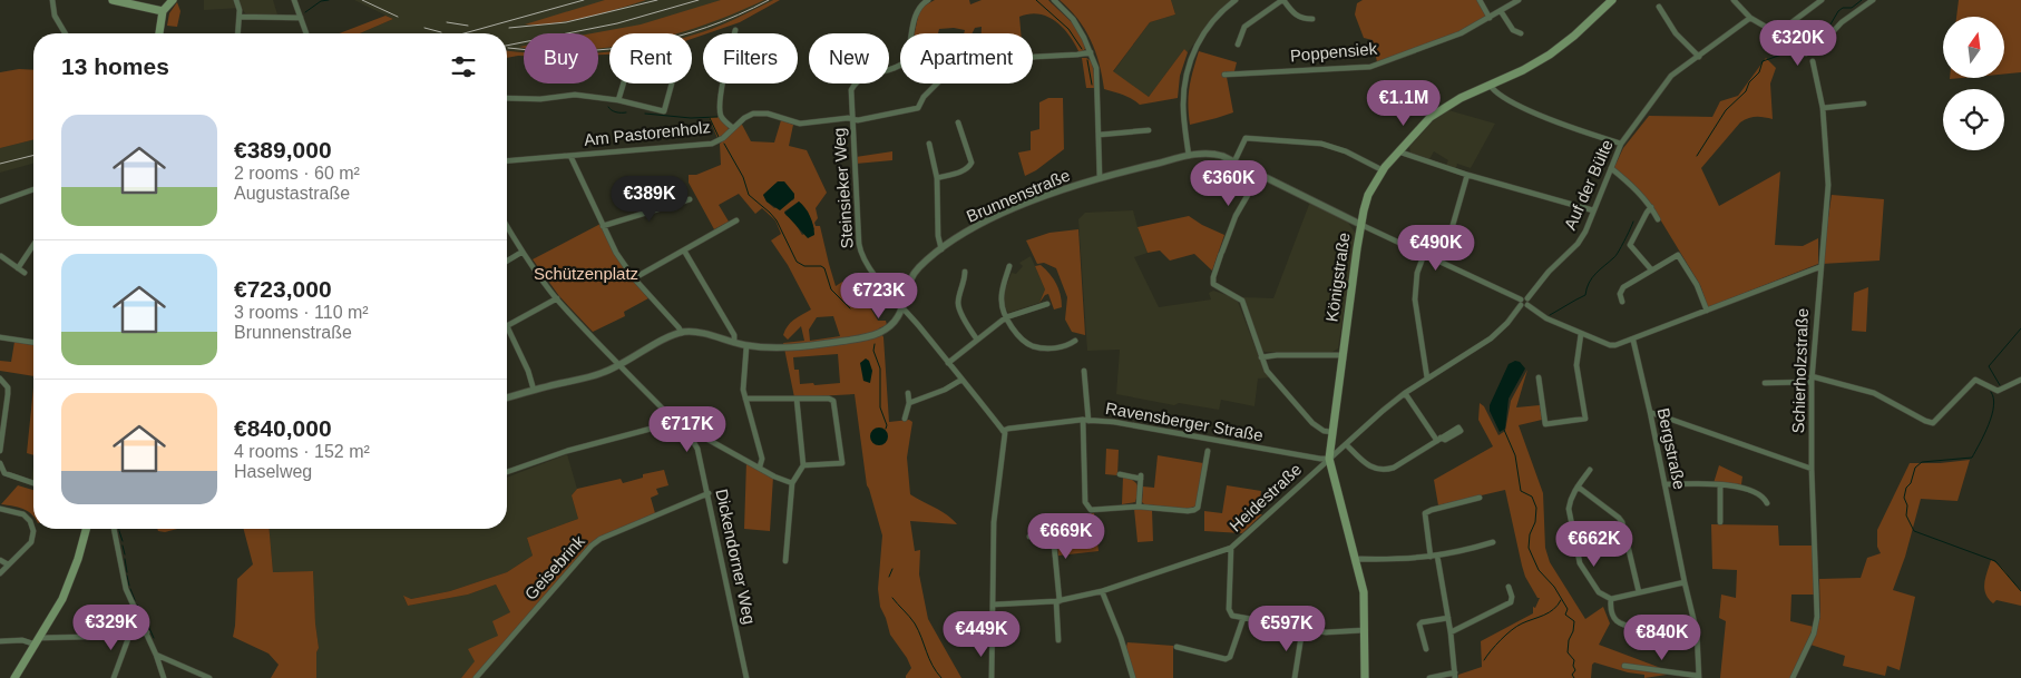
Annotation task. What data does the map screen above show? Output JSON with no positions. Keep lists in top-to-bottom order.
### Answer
{
  "streets": {
    "main road": ["Königstraße"],
    "street": [
      "Poppensiek",
      "Am Pastorenholz",
      "Auf der Bülte",
      "Steinsieker Weg",
      "Brunnenstraße",
      "Schierholzstraße",
      "Ravensberger Straße",
      "Bergstraße",
      "Heidestraße",
      "Dickendorner Weg",
      "Geisebrink"
    ]
  },
  "crossings": [
    ["Am Pastorenholz", "Steinsieker Weg"],
    ["Steinsieker Weg", "Brunnenstraße"],
    ["Steinsieker Weg", "Ravensberger Straße"],
    ["Brunnenstraße", "Königstraße"],
    ["Königstraße", "Ravensberger Straße"],
    ["Königstraße", "Heidestraße"],
    ["Ravensberger Straße", "Heidestraße"],
    ["Dickendorner Weg", "Geisebrink"]
  ],
  "parks": ["Schützenplatz"],
  "north": "top",
  "page": {
    "price": [
      "€320K",
      "€1.1M",
      "€360K",
      "€389K",
      "€490K",
      "€723K",
      "€717K",
      "€669K",
      "€662K",
      "€329K",
      "€597K",
      "€449K",
      "€840K"
    ],
    "chip": [
      "Buy",
      "Rent",
      "Filters",
      "New",
      "Apartment"
    ],
    "heading": "13 homes",
    "list": [
      {
        "name": "€389,000",
        "note": "2 rooms · 60 m² · Augustastraße"
      },
      {
        "name": "€723,000",
        "note": "3 rooms · 110 m² · Brunnenstraße"
      },
      {
        "name": "€840,000",
        "note": "4 rooms · 152 m² · Haselweg"
      }
    ]
  }
}
